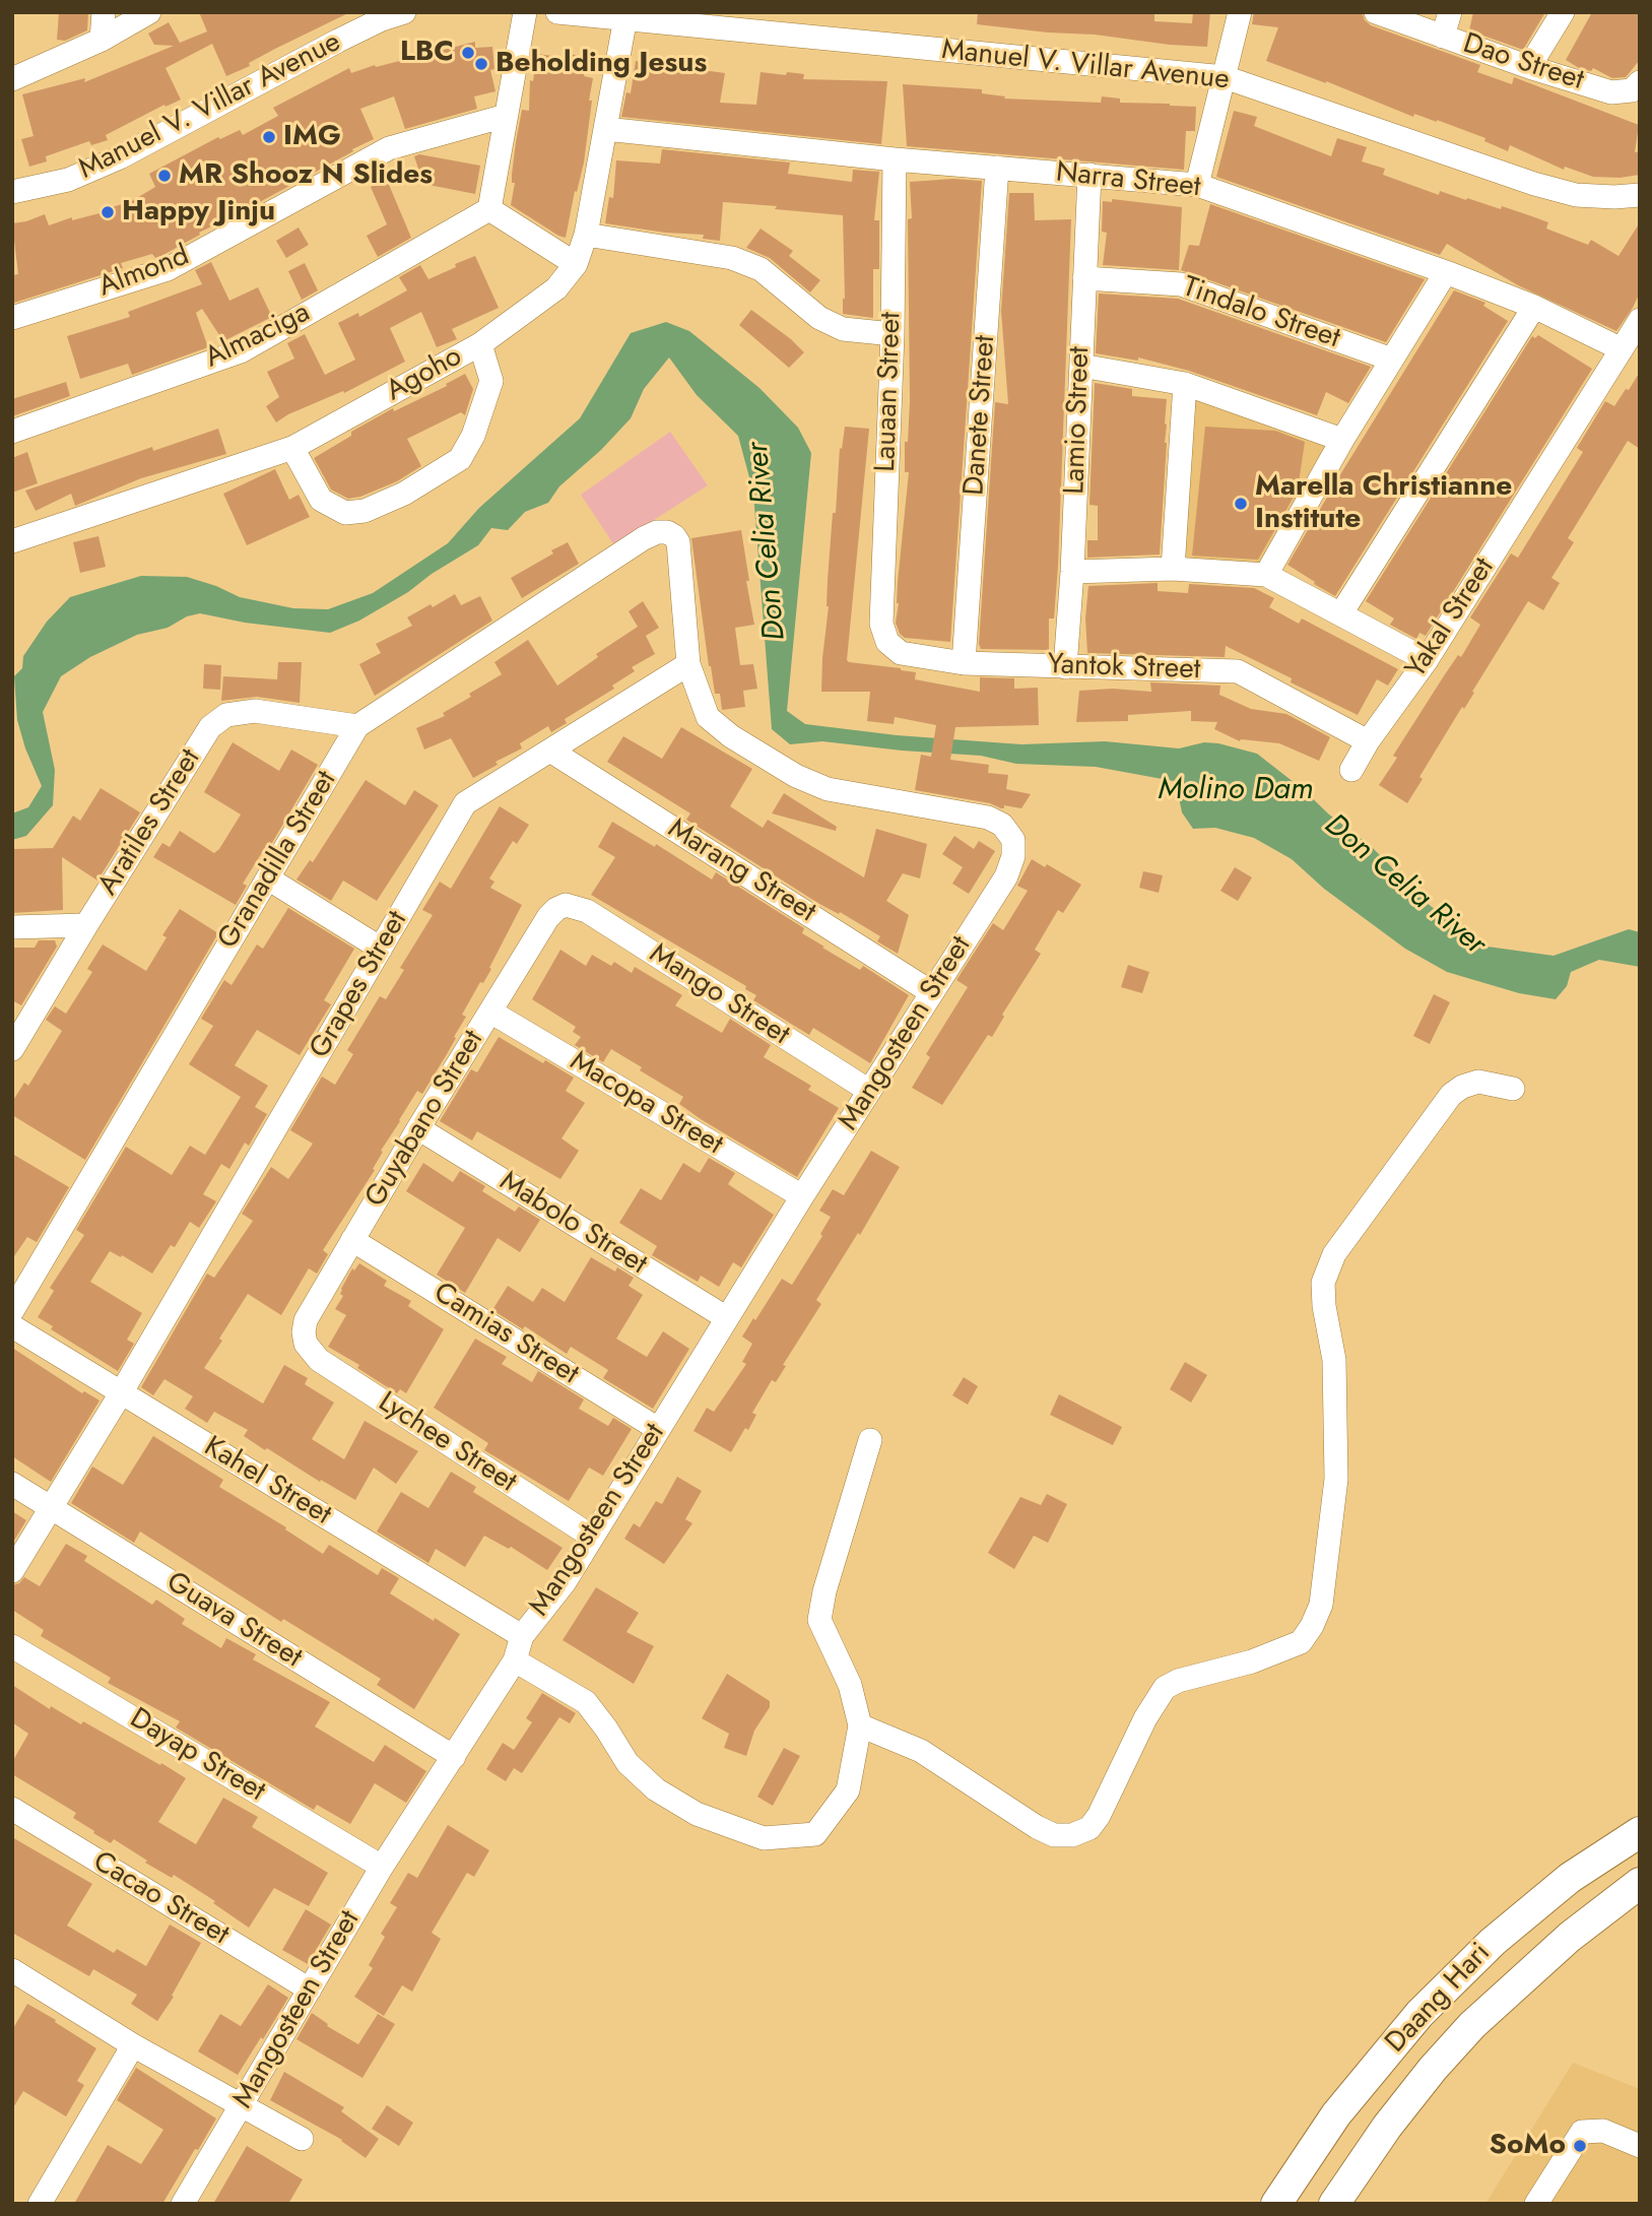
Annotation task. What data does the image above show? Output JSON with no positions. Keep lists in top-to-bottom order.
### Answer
{
  "streets": {
    "main road": ["Daang Hari"],
    "street": [
      "Dao Street",
      "Manuel V. Villar Avenue",
      "Narra Street",
      "Almond",
      "Tindalo Street",
      "Almaciga",
      "Agoho",
      "Lauaan Street",
      "Danete Street",
      "Lamio Street",
      "Yakal Street",
      "Yantok Street",
      "Aratiles Street",
      "Granadilla Street",
      "Marang Street",
      "Grapes Street",
      "Mango Street",
      "Mangosteen Street",
      "Macopa Street",
      "Guyabano Street",
      "Mabolo Street",
      "Camias Street",
      "Lychee Street",
      "Kahel Street",
      "Guava Street",
      "Dayap Street",
      "Cacao Street"
    ]
  },
  "crossings": [
    ["Manuel V. Villar Avenue", "Agoho"],
    ["Narra Street", "Agoho"],
    ["Narra Street", "Lauaan Street"],
    ["Narra Street", "Danete Street"],
    ["Narra Street", "Lamio Street"],
    ["Narra Street", "Yakal Street"],
    ["Tindalo Street", "Lamio Street"],
    ["Lauaan Street", "Yantok Street"],
    ["Danete Street", "Yantok Street"],
    ["Lamio Street", "Yantok Street"],
    ["Yakal Street", "Yantok Street"],
    ["Aratiles Street", "Granadilla Street"],
    ["Granadilla Street", "Grapes Street"],
    ["Granadilla Street", "Mangosteen Street"],
    ["Marang Street", "Grapes Street"],
    ["Marang Street", "Mangosteen Street"],
    ["Grapes Street", "Mangosteen Street"],
    ["Grapes Street", "Kahel Street"],
    ["Grapes Street", "Guava Street"],
    ["Mango Street", "Mangosteen Street"],
    ["Mango Street", "Guyabano Street"],
    ["Mangosteen Street", "Macopa Street"],
    ["Mangosteen Street", "Mabolo Street"],
    ["Mangosteen Street", "Camias Street"],
    ["Mangosteen Street", "Lychee Street"],
    ["Mangosteen Street", "Kahel Street"],
    ["Mangosteen Street", "Guava Street"],
    ["Mangosteen Street", "Dayap Street"],
    ["Mangosteen Street", "Cacao Street"],
    ["Macopa Street", "Guyabano Street"],
    ["Guyabano Street", "Mabolo Street"],
    ["Guyabano Street", "Camias Street"],
    ["Guyabano Street", "Lychee Street"]
  ],
  "water": ["Don Celia River", "Molino Dam"],
  "places": [
    "LBC",
    "Beholding Jesus",
    "IMG",
    "MR Shooz N Slides",
    "Happy Jinju",
    "Marella Christianne Institute",
    "SoMo"
  ]
}
